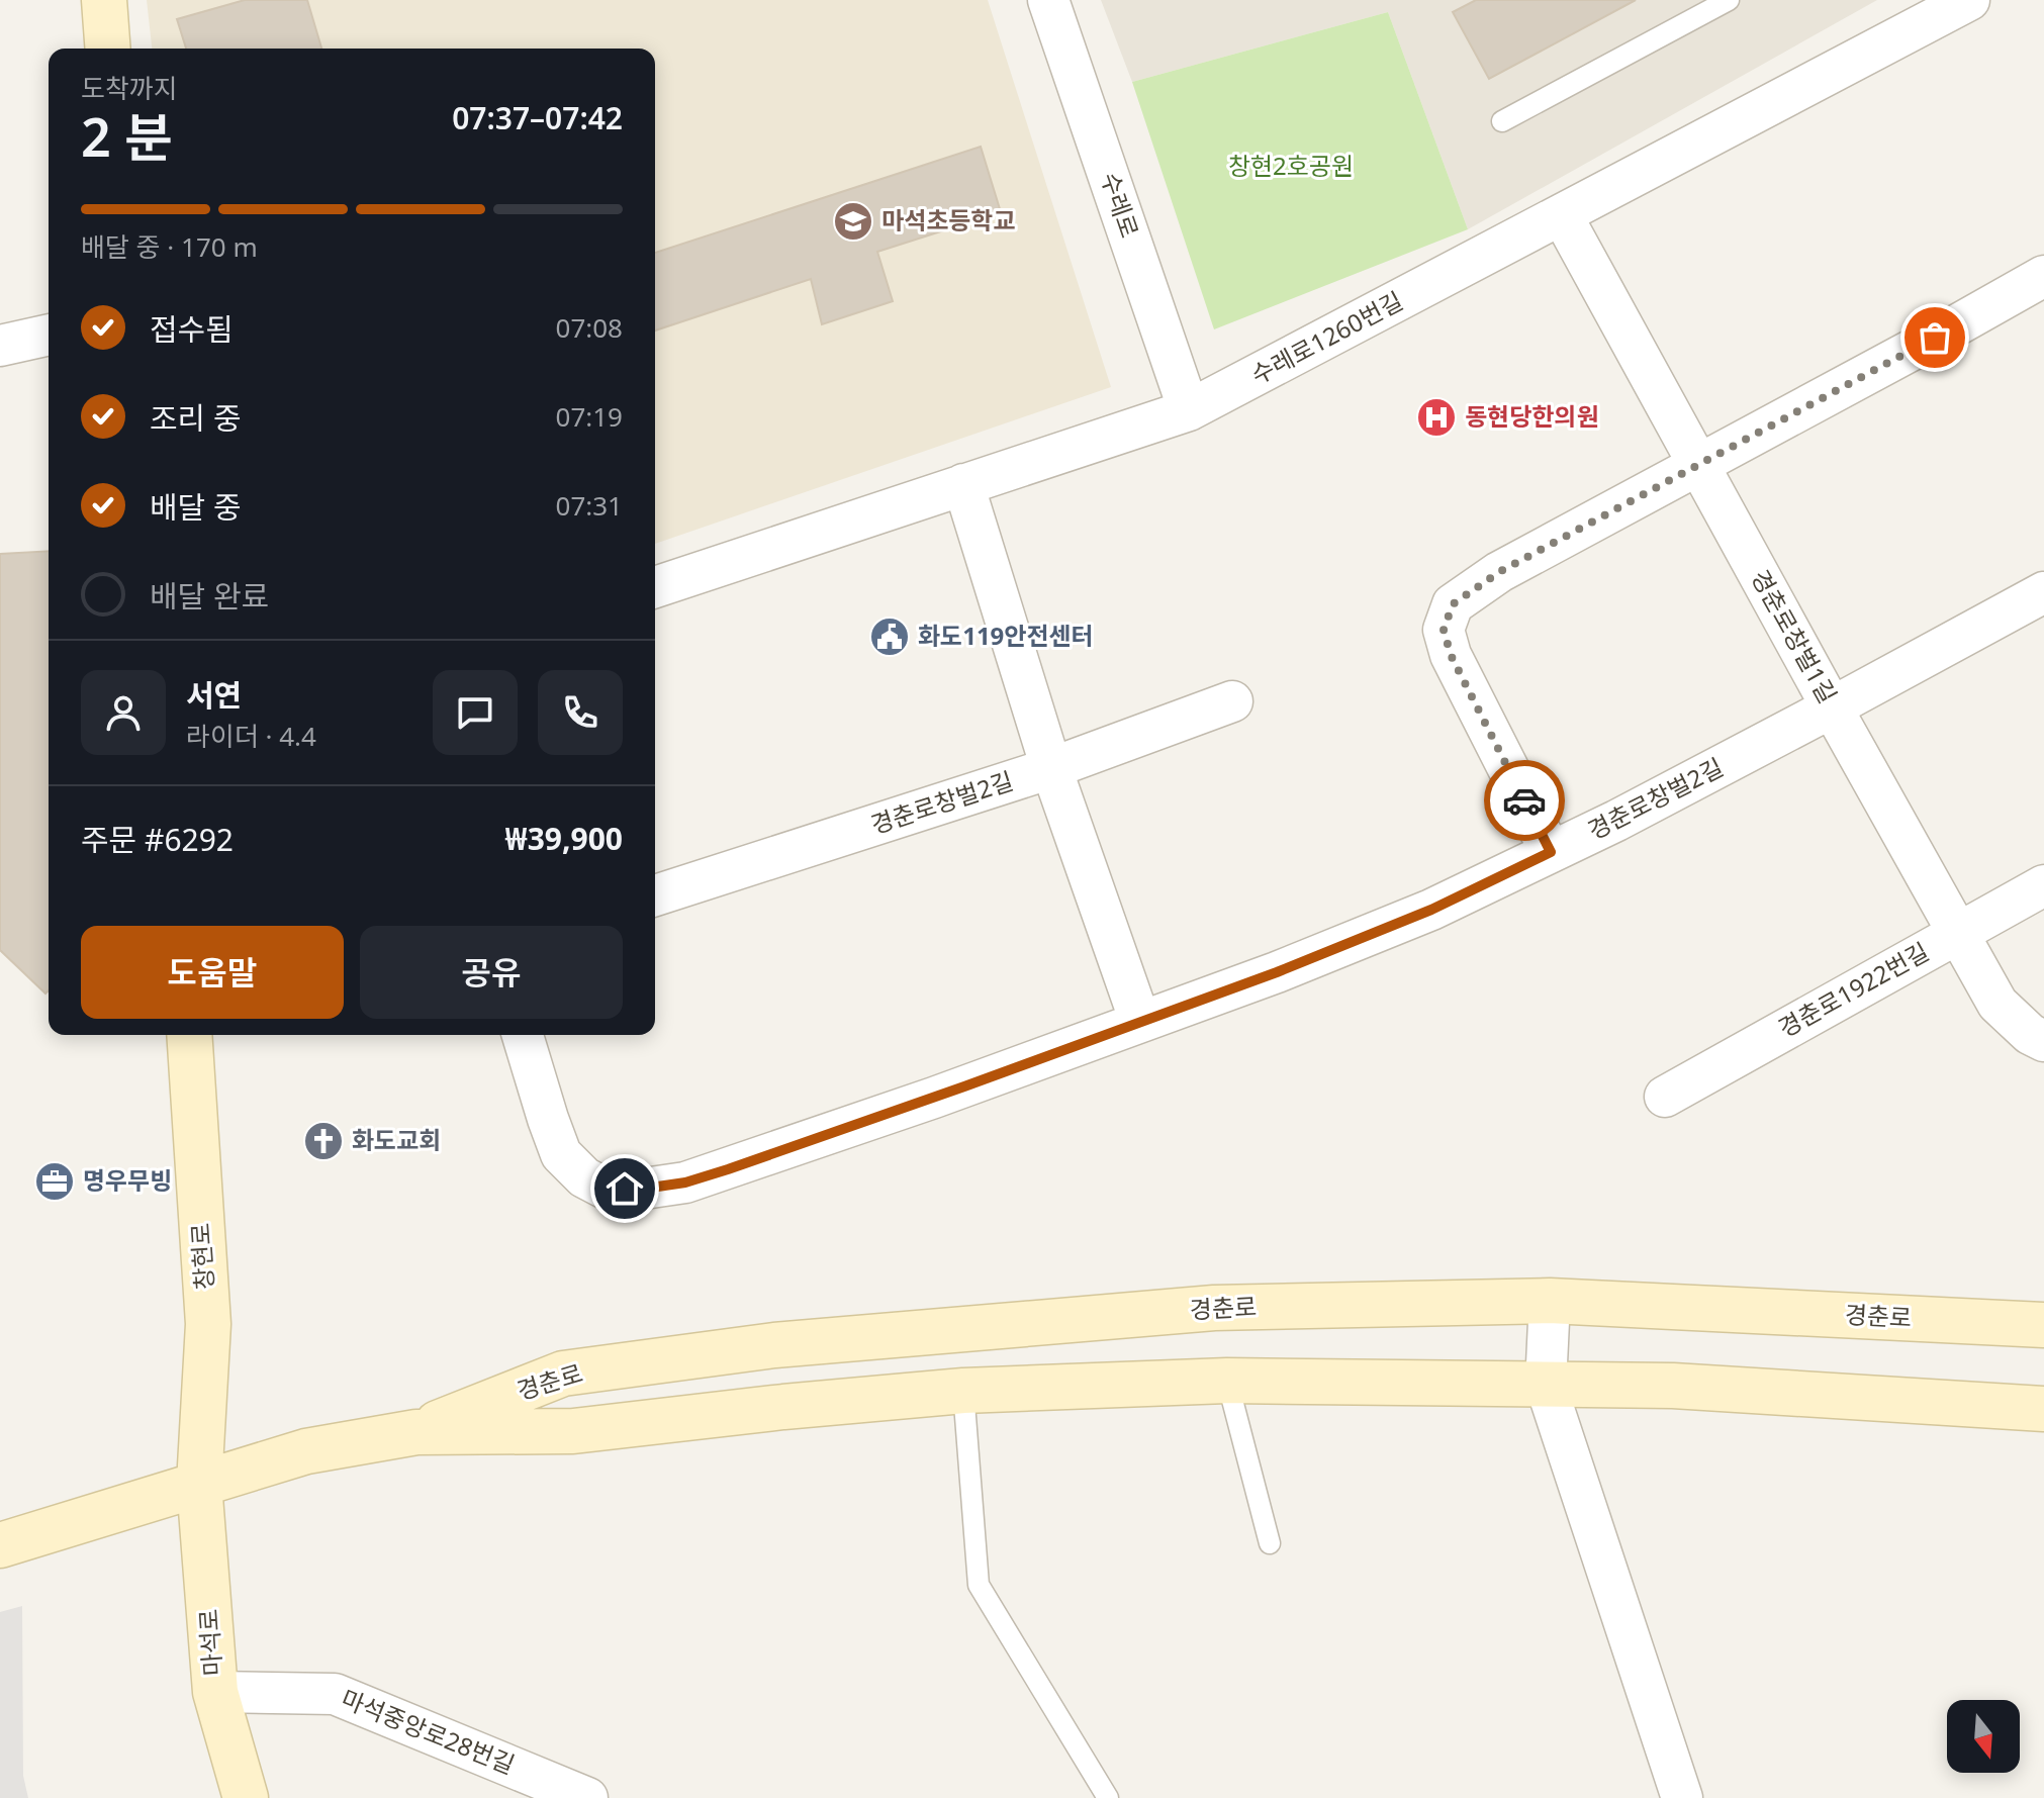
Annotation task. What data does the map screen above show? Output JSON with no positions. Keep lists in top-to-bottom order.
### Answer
{
  "streets": {
    "street": [
      "수레로",
      "수레로1260번길",
      "경춘로창벌1길",
      "경춘로창벌2길",
      "경춘로1922번길",
      "창현로",
      "경춘로",
      "마석로",
      "마석중앙로28번길"
    ]
  },
  "crossings": [
    ["수레로", "수레로1260번길"],
    ["수레로1260번길", "경춘로창벌1길"],
    ["경춘로창벌1길", "경춘로창벌2길"],
    ["경춘로창벌1길", "경춘로1922번길"],
    ["창현로", "경춘로"],
    ["창현로", "마석로"],
    ["경춘로", "마석로"],
    ["마석로", "마석중앙로28번길"]
  ],
  "parks": ["창현2호공원"],
  "places": {
    "school or university": ["마석초등학교"],
    "hospital": ["동현당한의원"],
    "public building": ["화도119안전센터"],
    "church": ["화도교회"],
    "office": ["명우무빙"]
  },
  "north": "bottom",
  "page": {
    "heading": ["2 분", "도착까지", "07:37–07:42"],
    "panel": [
      "서연",
      "라이더 · 4.4",
      "주문 #6292",
      "₩39,900"
    ],
    "bar": "배달 중 · 170 m",
    "list": [
      ["접수됨", "07:08"],
      ["조리 중", "07:19"],
      ["배달 중", "07:31"],
      "배달 완료"
    ],
    "buttons": ["도움말", "공유"]
  }
}
